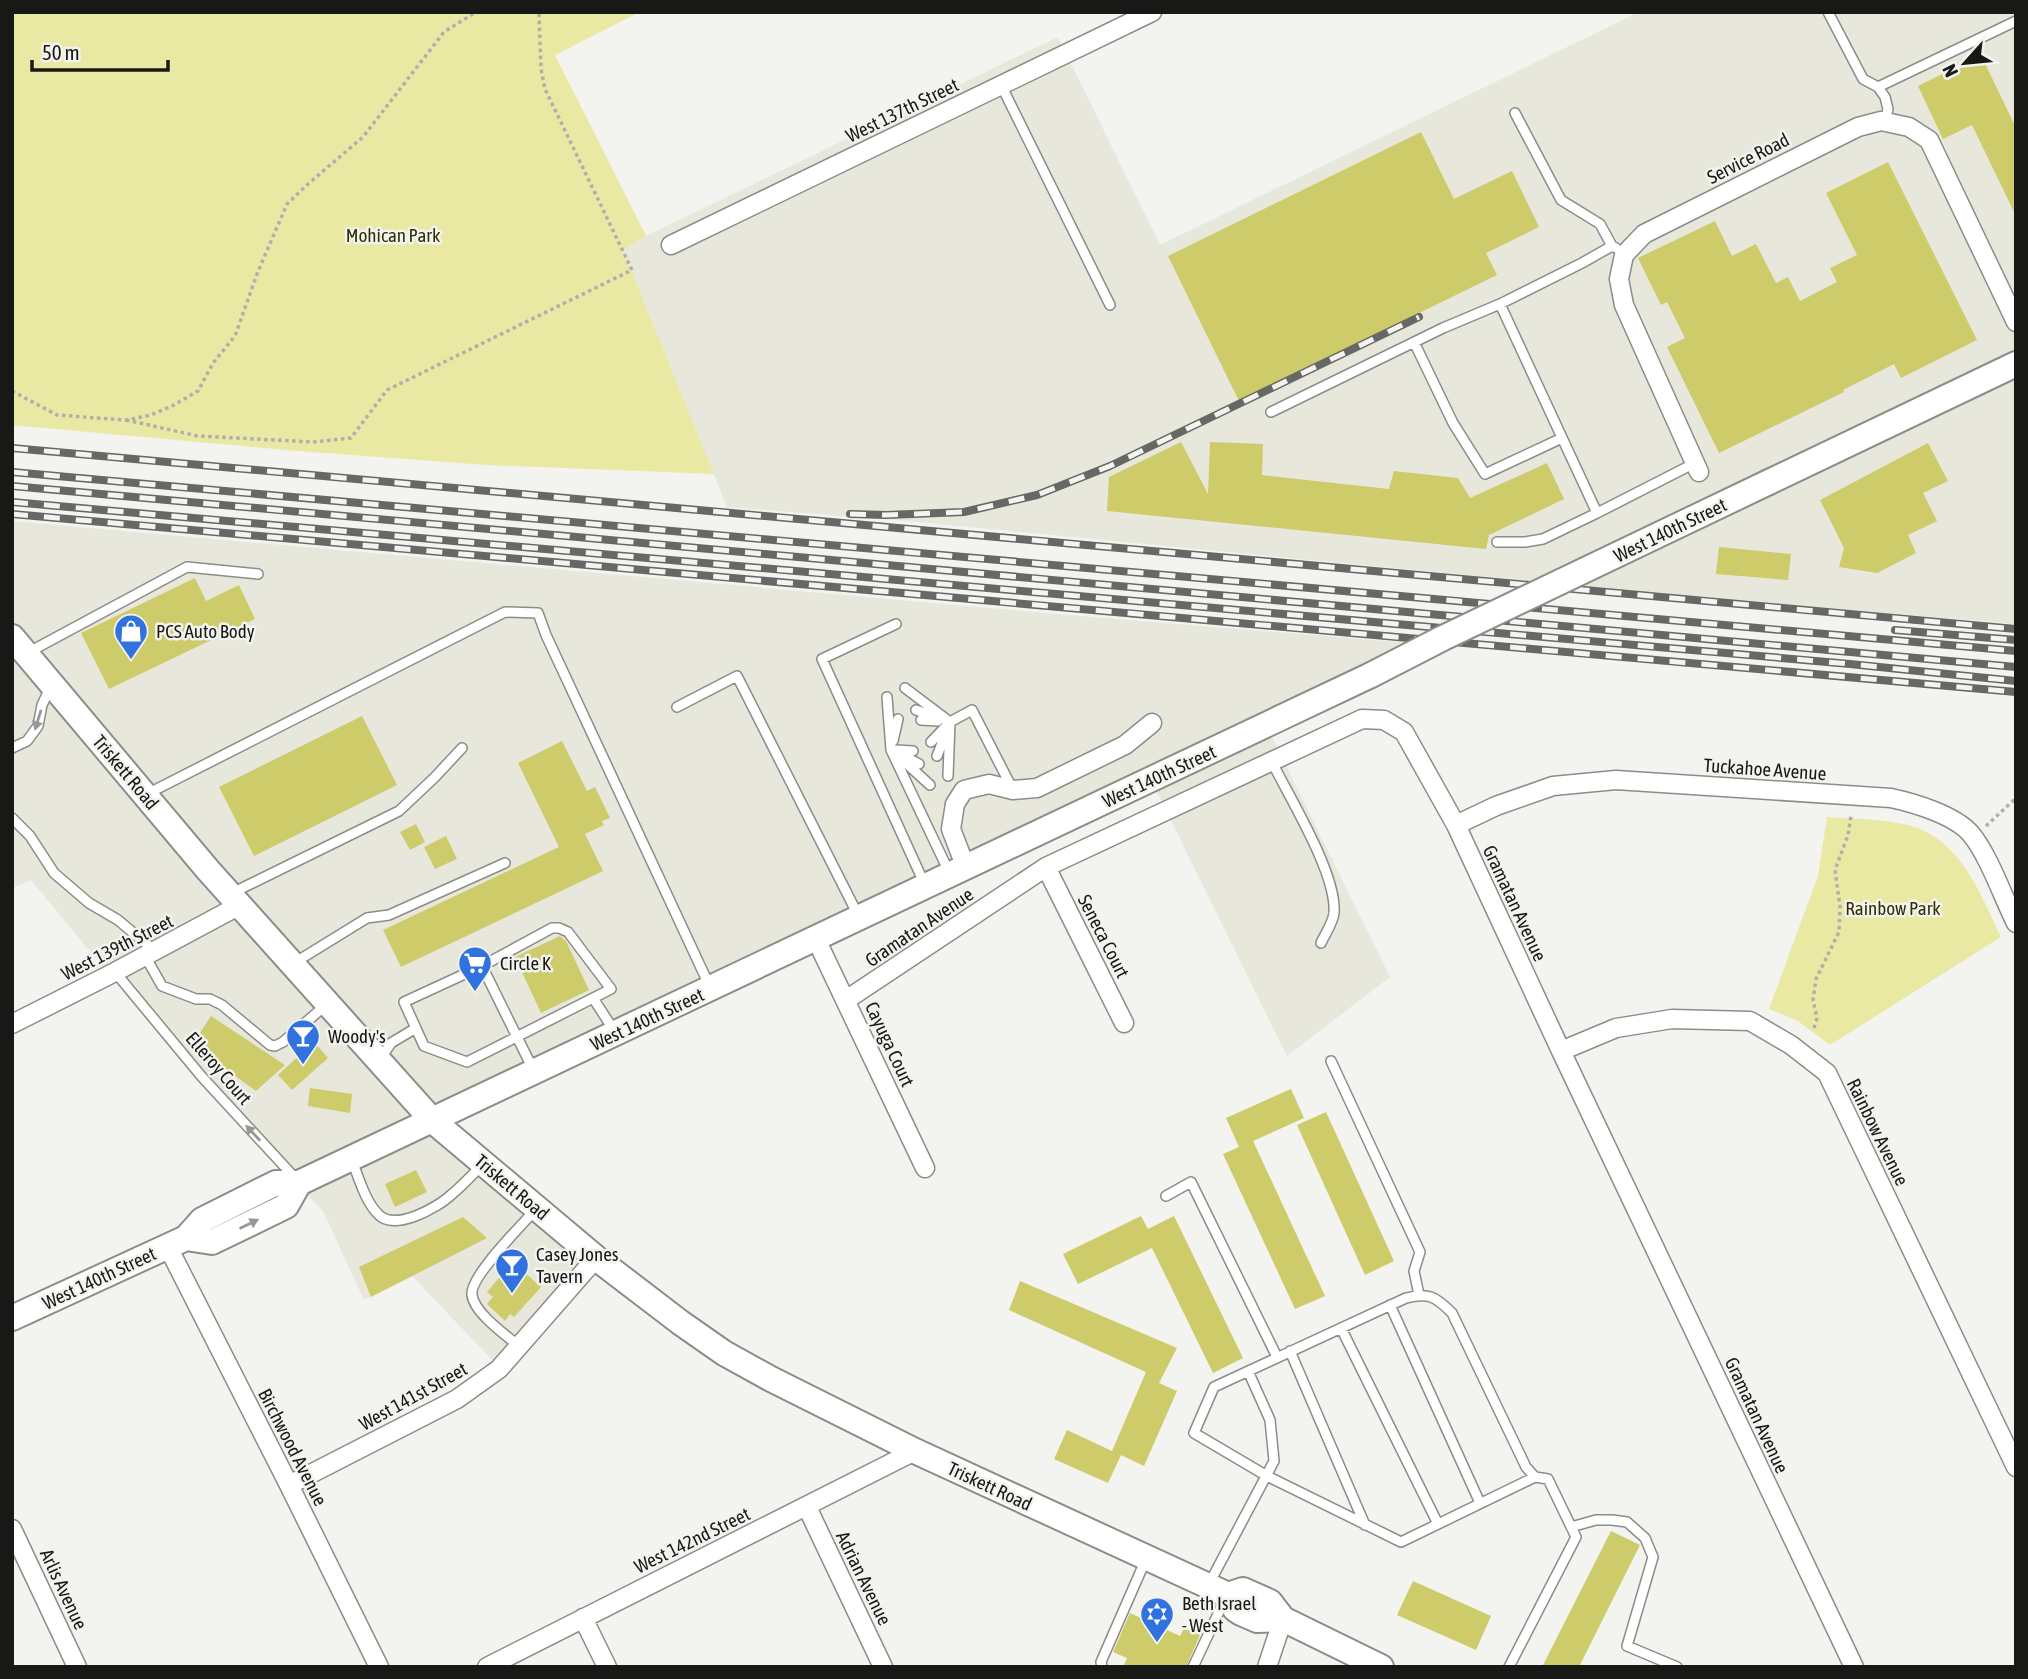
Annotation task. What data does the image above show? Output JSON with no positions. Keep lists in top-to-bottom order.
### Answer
{
  "streets": {
    "main road": ["West 140th Street", "Triskett Road"],
    "street": [
      "West 137th Street",
      "Service Road",
      "Tuckahoe Avenue",
      "Gramatan Avenue",
      "Seneca Court",
      "West 139th Street",
      "Cayuga Court",
      "Rainbow Avenue",
      "West 141st Street",
      "Birchwood Avenue",
      "West 142nd Street",
      "Adrian Avenue",
      "Arlis Avenue"
    ],
    "lane": ["Elleroy Court"]
  },
  "crossings": [
    ["West 140th Street", "Triskett Road"],
    ["West 140th Street", "Cayuga Court"],
    ["West 140th Street", "Elleroy Court"],
    ["West 140th Street", "Birchwood Avenue"],
    ["Tuckahoe Avenue", "Gramatan Avenue"],
    ["Triskett Road", "West 139th Street"],
    ["Triskett Road", "West 141st Street"],
    ["Triskett Road", "West 142nd Street"],
    ["Gramatan Avenue", "Seneca Court"],
    ["Gramatan Avenue", "Cayuga Court"],
    ["Gramatan Avenue", "Rainbow Avenue"],
    ["West 139th Street", "Elleroy Court"],
    ["West 141st Street", "Birchwood Avenue"],
    ["West 142nd Street", "Adrian Avenue"]
  ],
  "one_way": ["Elleroy Court"],
  "parks": ["Mohican Park", "Rainbow Park"],
  "places": {
    "shop": ["PCS Auto Body"],
    "supermarket": ["Circle K"],
    "bar": ["Woody's", "Casey Jones Tavern"],
    "synagogue": ["Beth Israel - West"]
  },
  "scale_bar": "50 m",
  "north": "bottom left"
}
